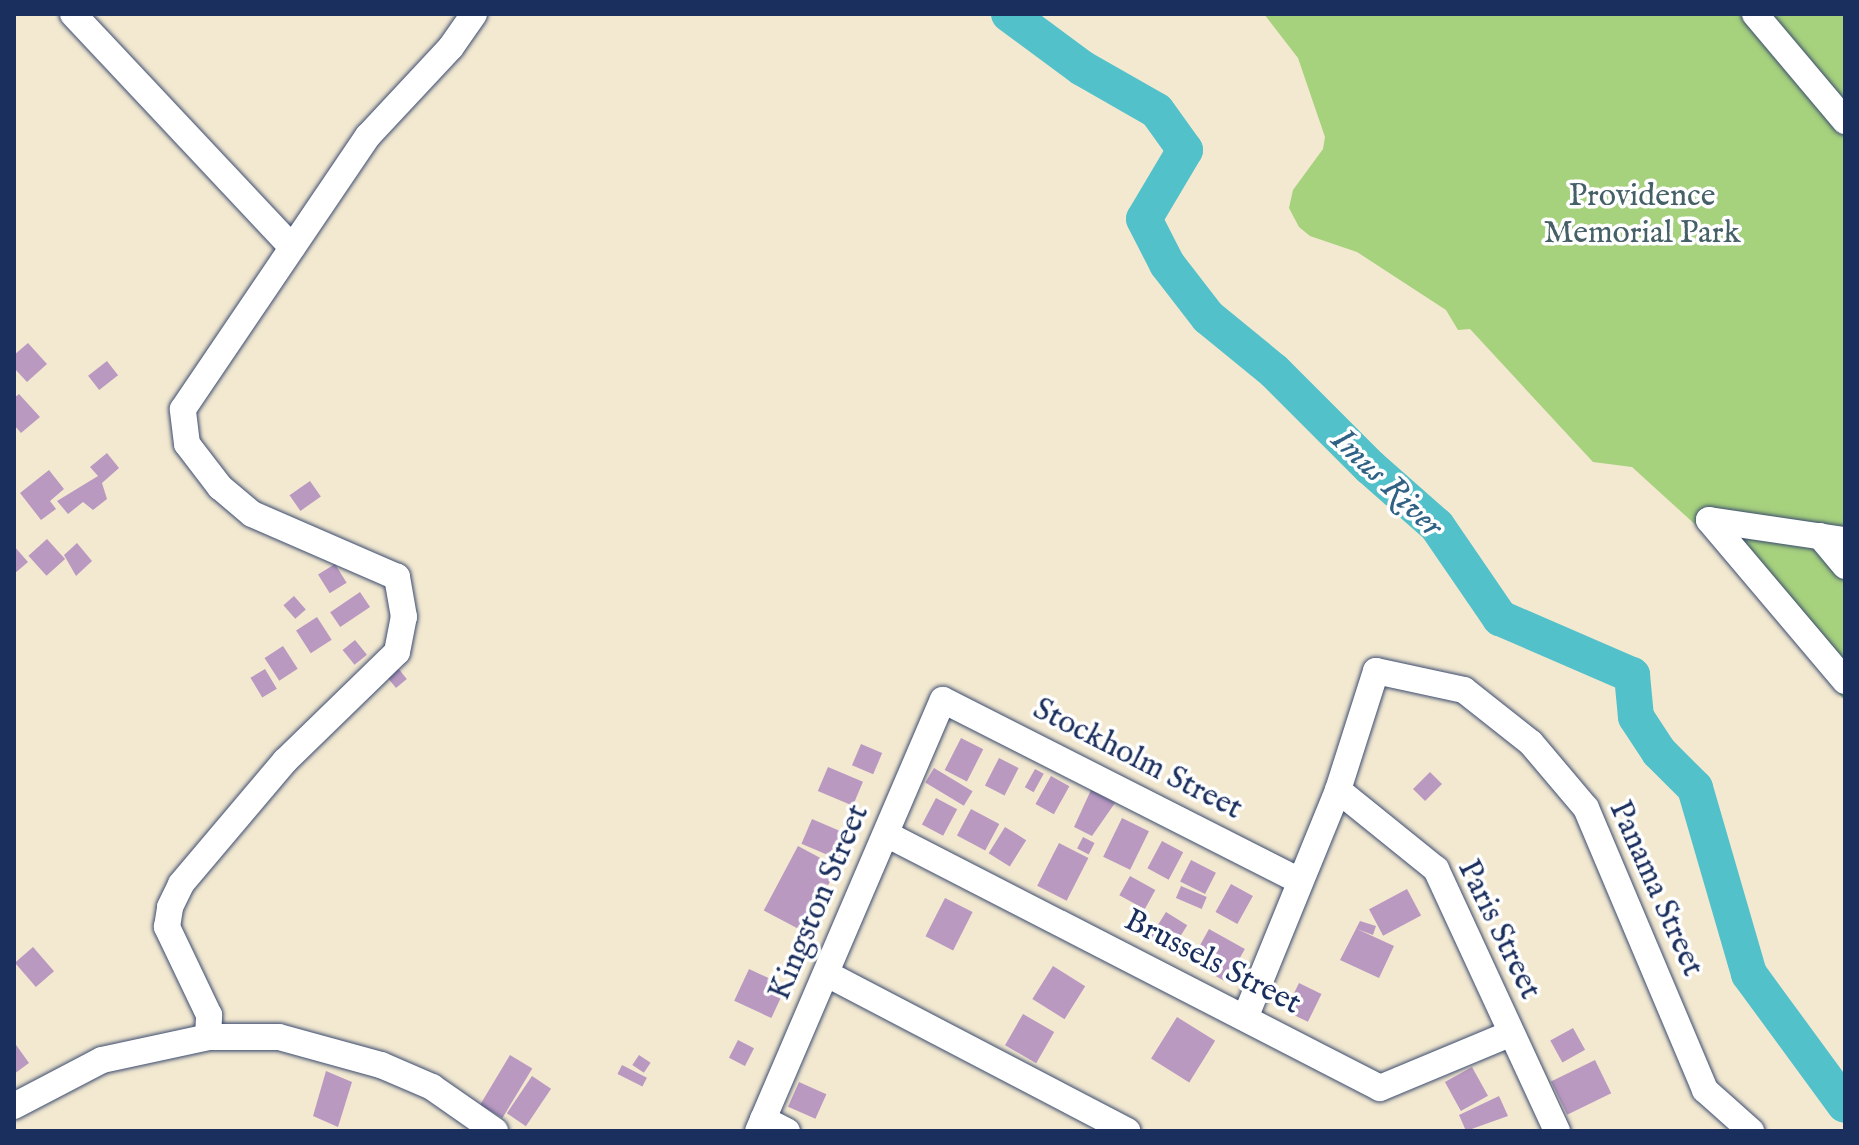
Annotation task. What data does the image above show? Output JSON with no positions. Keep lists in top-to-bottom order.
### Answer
{
  "streets": {
    "street": [
      "Stockholm Street",
      "Panama Street",
      "Kingston Street",
      "Paris Street",
      "Brussels Street"
    ]
  },
  "crossings": [
    ["Stockholm Street", "Kingston Street"],
    ["Panama Street", "Paris Street"],
    ["Kingston Street", "Brussels Street"],
    ["Paris Street", "Brussels Street"]
  ],
  "water": ["Imus River"],
  "parks": ["Providence Memorial Park"]
}
